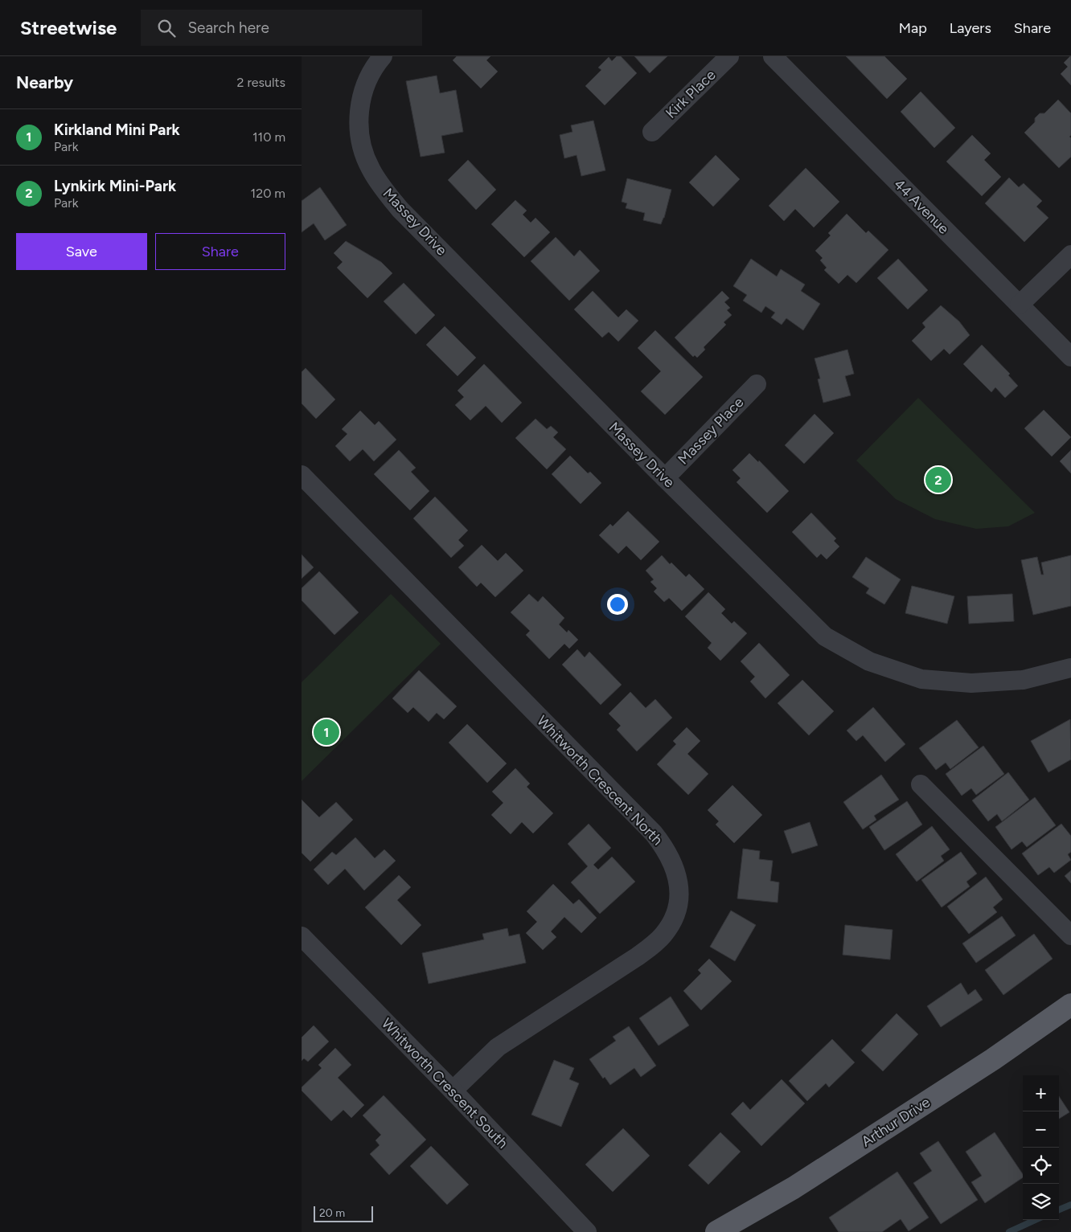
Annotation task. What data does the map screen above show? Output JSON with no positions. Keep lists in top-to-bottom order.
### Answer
{
  "streets": {
    "main road": ["Arthur Drive"],
    "street": [
      "Kirk Place",
      "44 Avenue",
      "Massey Drive",
      "Massey Place",
      "Whitworth Crescent North",
      "Whitworth Crescent South"
    ]
  },
  "crossings": [
    ["Massey Drive", "Massey Place"],
    ["Whitworth Crescent North", "Whitworth Crescent South"]
  ],
  "scale_bar": "20 m",
  "page": {
    "header": "Streetwise",
    "search": "Search here",
    "nav": ["Map", "Layers", "Share"],
    "heading": ["Nearby", "2 results"],
    "list": [
      {
        "mark": "1",
        "name": "Kirkland Mini Park",
        "note": "Park",
        "value": "110 m"
      },
      {
        "mark": "2",
        "name": "Lynkirk Mini-Park",
        "note": "Park",
        "value": "120 m"
      }
    ],
    "buttons": ["Save", "Share"],
    "pins": ["2", "1"],
    "map_buttons": ["+", "−"],
    "scale": "20 m"
  }
}
